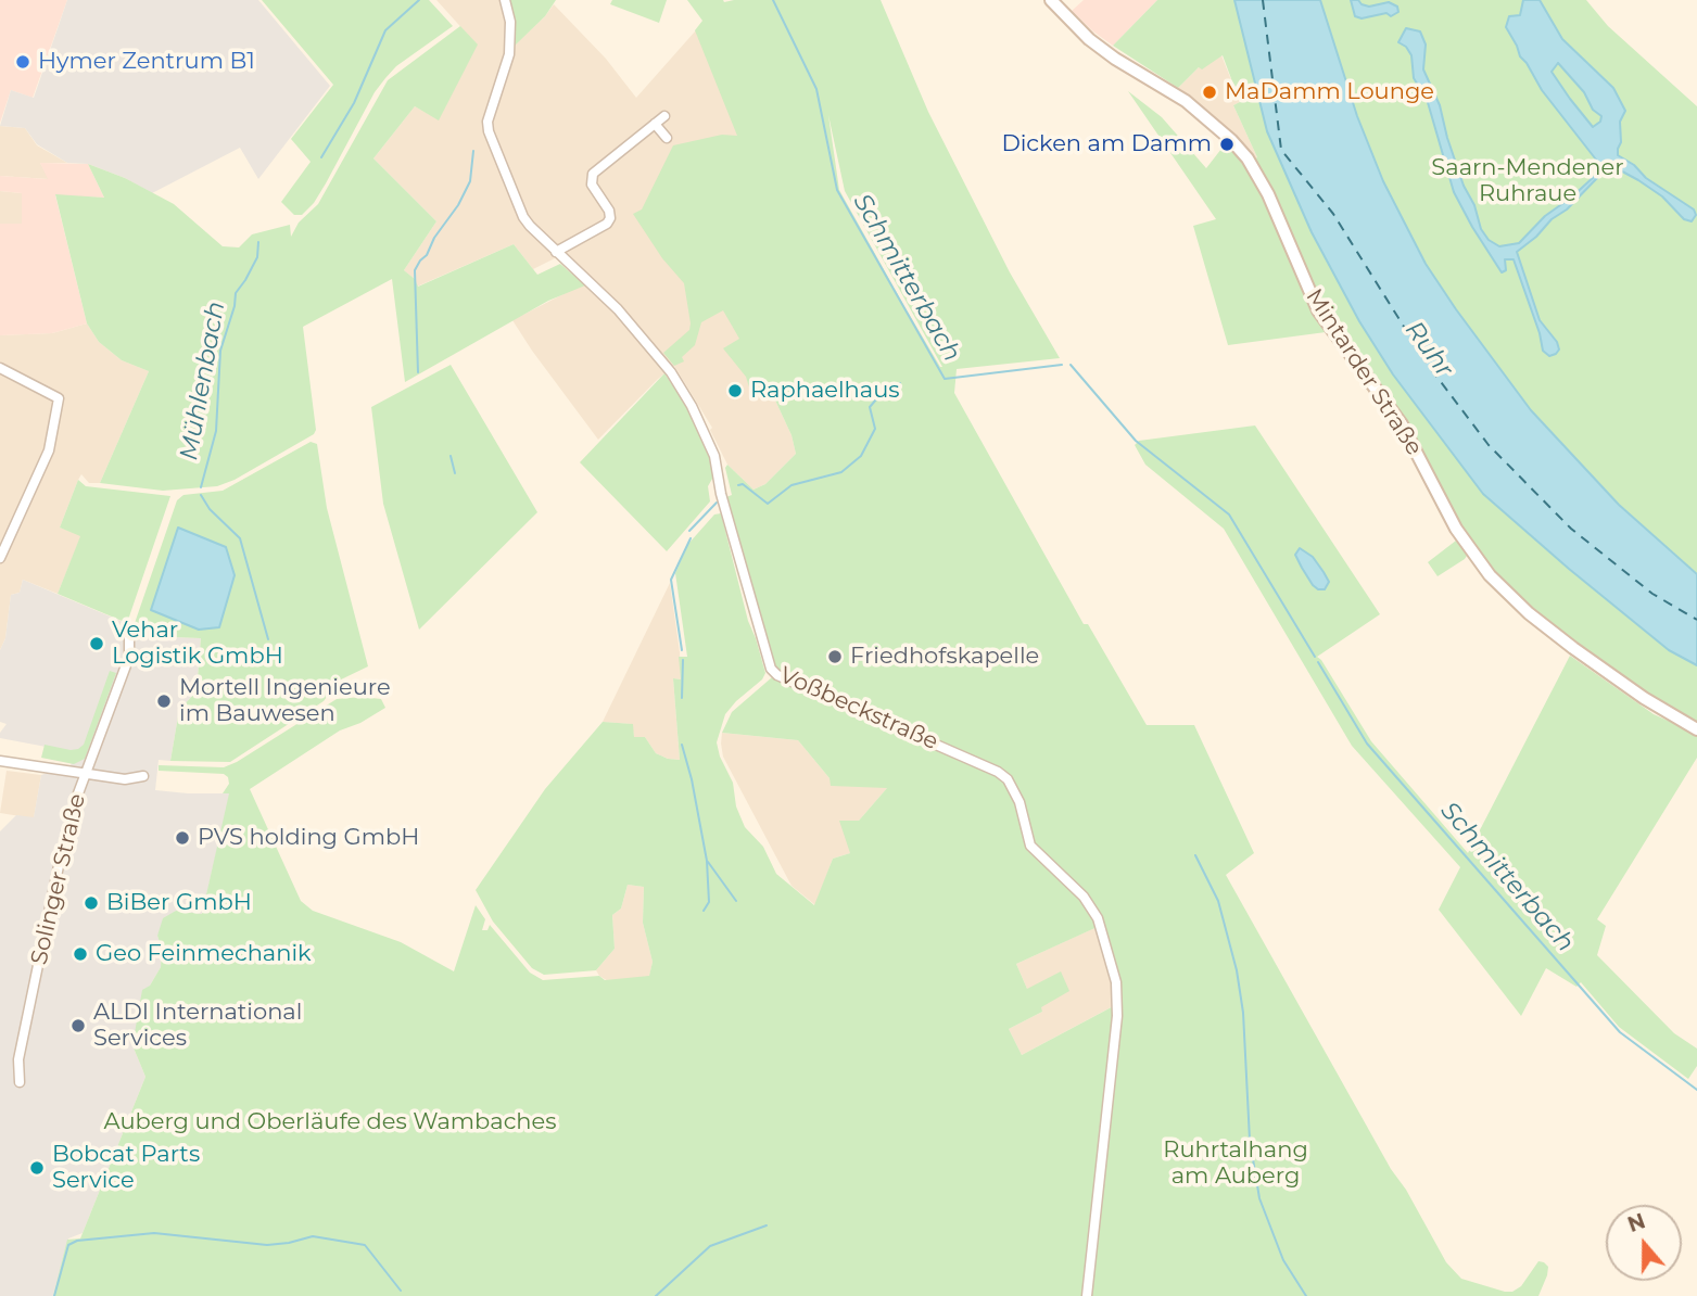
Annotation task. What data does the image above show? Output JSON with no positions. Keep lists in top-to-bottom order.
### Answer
{
  "streets": {
    "main road": ["Mintarder Straße"],
    "street": ["Voßbeckstraße", "Solinger Straße"]
  },
  "water": ["Schmitterbach", "Ruhr", "Mühlenbach"],
  "parks": ["Saarn-Mendener Ruhraue", "Auberg und Oberläufe des Wambaches", "Ruhrtalhang am Auberg"],
  "places": [
    "Hymer Zentrum B1",
    "MaDamm Lounge",
    "Dicken am Damm",
    "Raphaelhaus",
    "Vehar Logistik GmbH",
    "Friedhofskapelle",
    "Mortell Ingenieure im Bauwesen",
    "PVS holding GmbH",
    "BiBer GmbH",
    "Geo Feinmechanik",
    "ALDI International Services",
    "Bobcat Parts Service"
  ],
  "north": "top"
}
